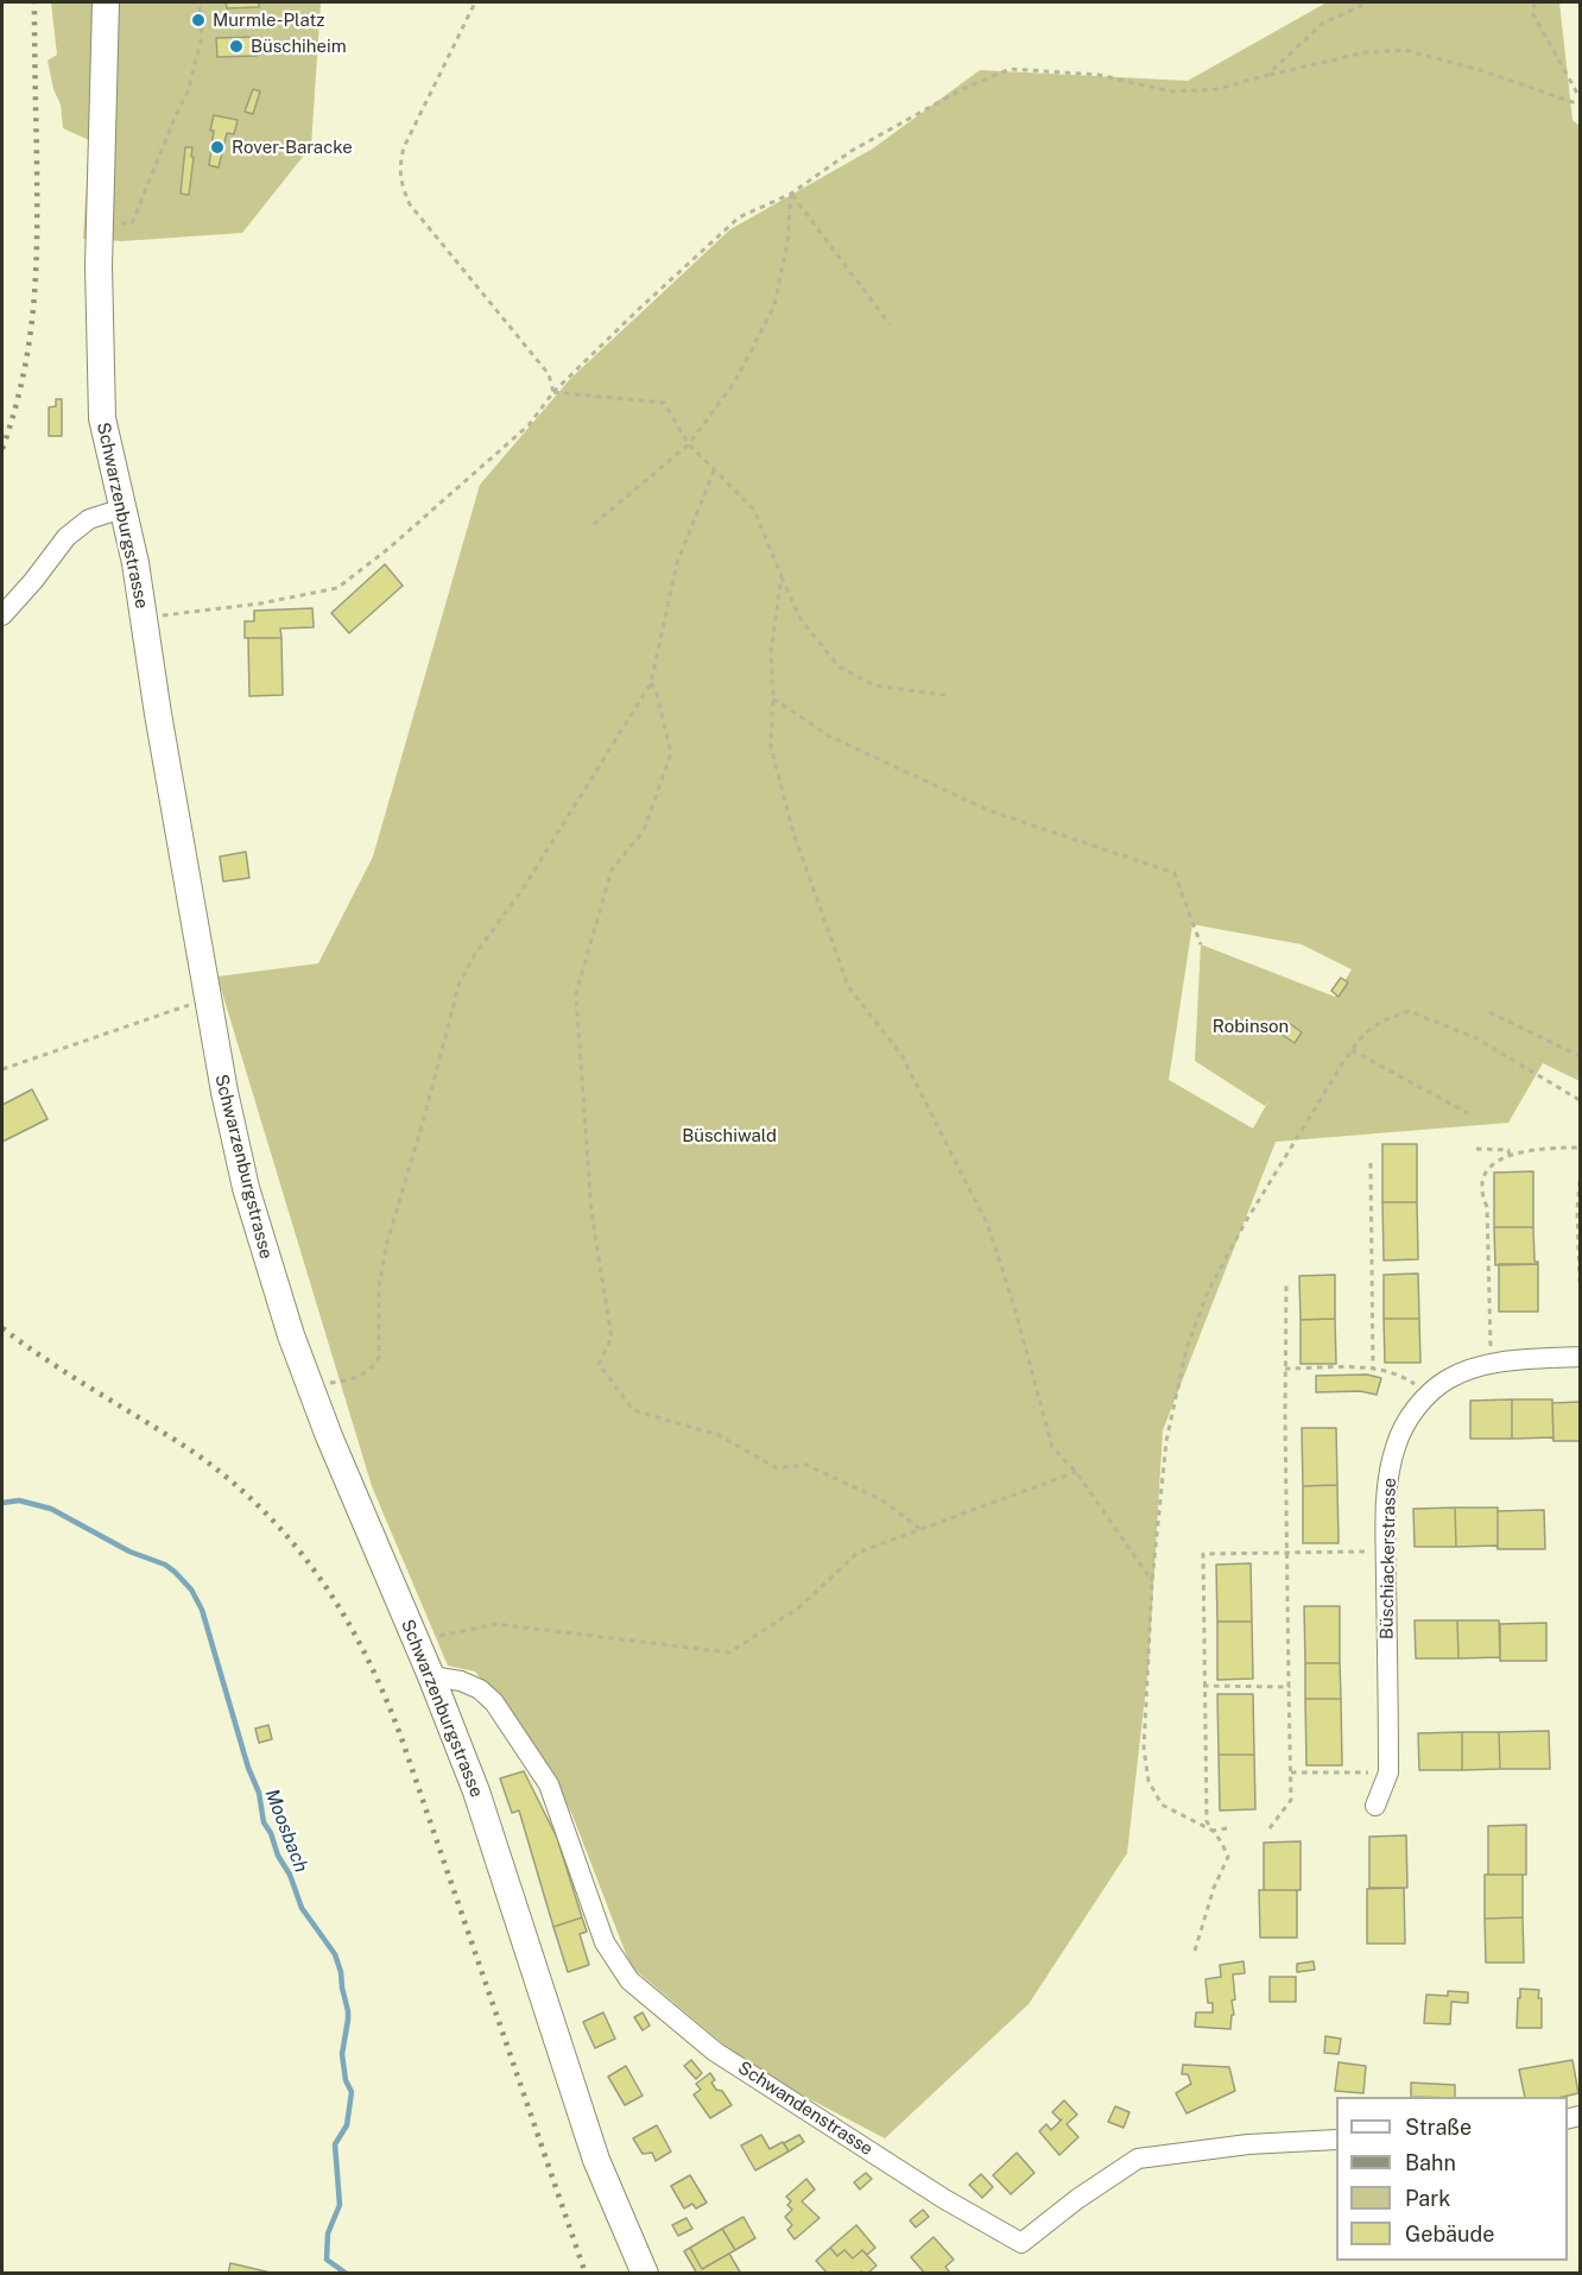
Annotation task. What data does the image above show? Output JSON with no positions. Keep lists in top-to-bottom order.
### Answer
{
  "streets": {
    "main road": ["Schwarzenburgstrasse"],
    "street": ["Büschiackerstrasse", "Schwandenstrasse"]
  },
  "crossings": [
    ["Schwarzenburgstrasse", "Schwandenstrasse"]
  ],
  "water": ["Moosbach"],
  "parks": ["Robinson", "Büschiwald"],
  "places": ["Murmle-Platz", "Büschiheim", "Rover-Baracke"],
  "legend": [
    "Straße",
    "Bahn",
    "Park",
    "Gebäude"
  ]
}
